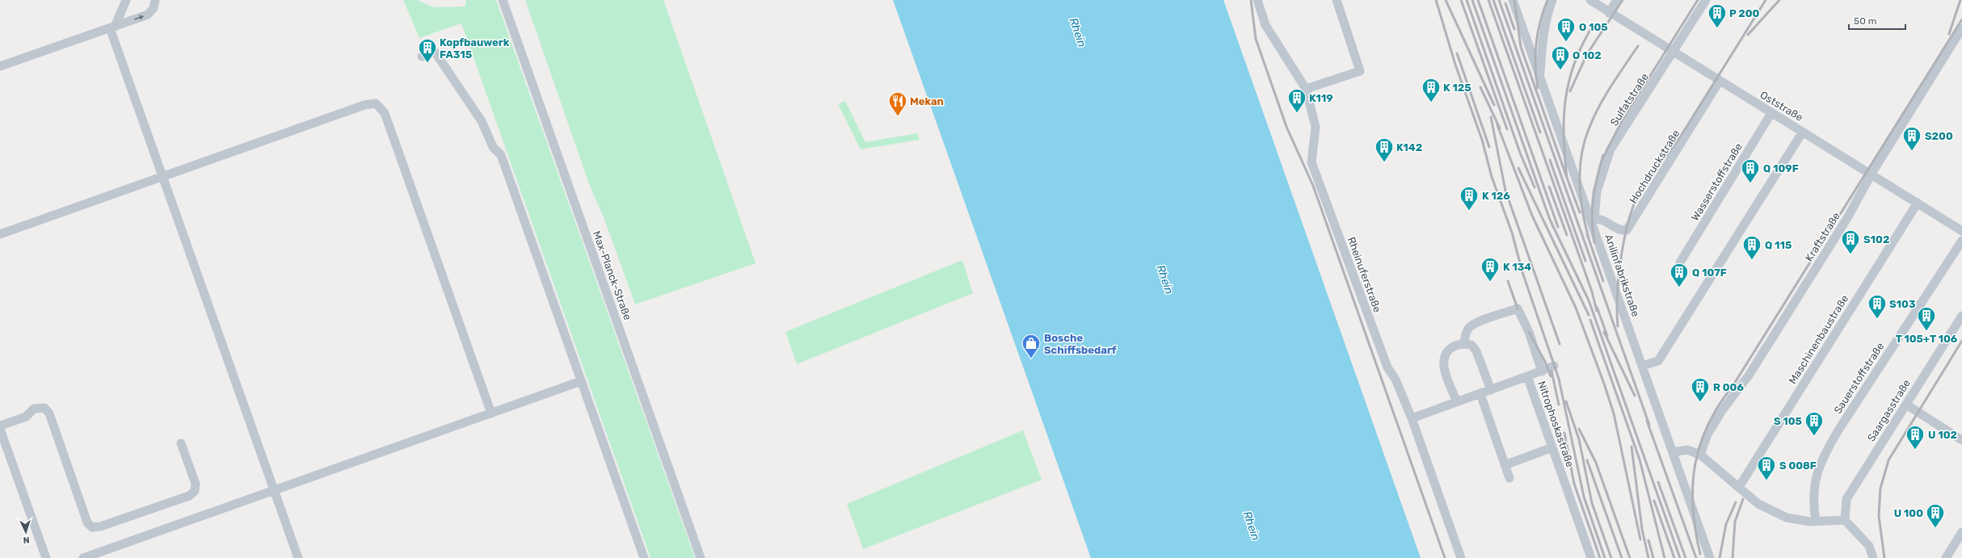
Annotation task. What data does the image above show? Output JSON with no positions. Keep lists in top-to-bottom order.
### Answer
{
  "streets": {
    "street": [
      "Sulfatstraße",
      "Oststraße",
      "Hochdruckstraße",
      "Wasserstoffstraße",
      "Kraftstraße",
      "Rheinuferstraße",
      "Max-Planck-Straße",
      "Anilinfabrikstraße",
      "Maschinenbaustraße",
      "Sauerstoffstraße",
      "Saargasstraße",
      "Nitrophoskastraße"
    ]
  },
  "crossings": [
    ["Sulfatstraße", "Oststraße"],
    ["Sulfatstraße", "Hochdruckstraße"],
    ["Sulfatstraße", "Anilinfabrikstraße"],
    ["Oststraße", "Hochdruckstraße"],
    ["Oststraße", "Wasserstoffstraße"],
    ["Oststraße", "Kraftstraße"],
    ["Oststraße", "Maschinenbaustraße"],
    ["Hochdruckstraße", "Anilinfabrikstraße"],
    ["Rheinuferstraße", "Nitrophoskastraße"]
  ],
  "water": ["Rhein"],
  "places": {
    "building": [
      "P 200",
      "O 105",
      "Kopfbauwerk FA315",
      "O 102",
      "K 125",
      "K119",
      "S200",
      "K142",
      "Q 109F",
      "K 126",
      "S102",
      "Q 115",
      "K 134",
      "Q 107F",
      "S103",
      "T 105+T 106",
      "R 006",
      "S 105",
      "U 102",
      "S 008F",
      "U 100"
    ],
    "restaurant": ["Mekan"],
    "shop": ["Bosche Schiffsbedarf"]
  },
  "scale_bar": "50 m",
  "north": "bottom"
}
